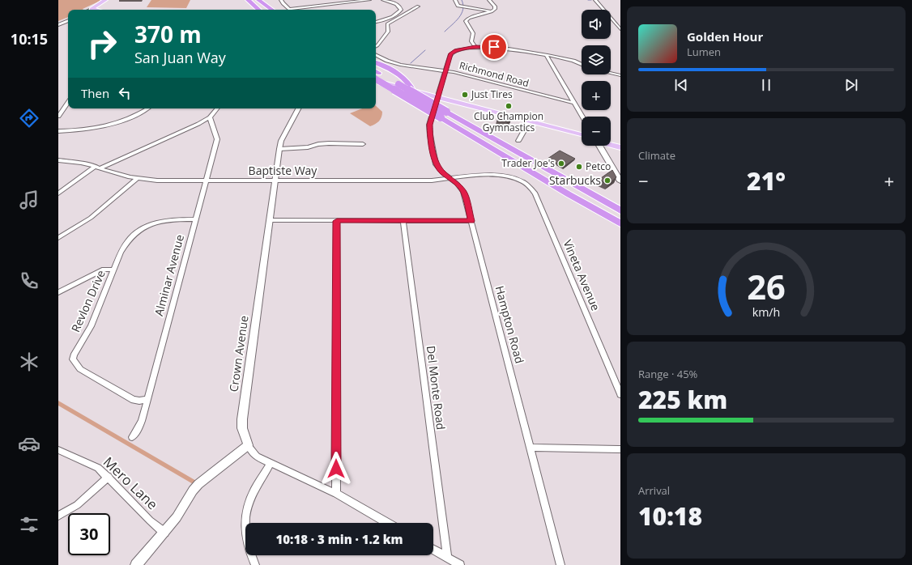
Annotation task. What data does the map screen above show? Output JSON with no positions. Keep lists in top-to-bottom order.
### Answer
{
  "streets": {
    "street": [
      "Richmond Road",
      "Baptiste Way",
      "Alminar Avenue",
      "Vineta Avenue",
      "Revlon Drive",
      "Hampton Road",
      "Crown Avenue",
      "Del Monte Road",
      "Mero Lane"
    ]
  },
  "crossings": [
    ["Richmond Road", "Hampton Road"],
    ["Baptiste Way", "Alminar Avenue"],
    ["Baptiste Way", "Vineta Avenue"],
    ["Baptiste Way", "Hampton Road"],
    ["Baptiste Way", "Crown Avenue"],
    ["Alminar Avenue", "Revlon Drive"]
  ],
  "places": [
    "Just Tires",
    "Club Champion Gymnastics",
    "Trader Joe's",
    "Petco",
    "Starbucks"
  ],
  "page": {
    "tabs": "10:15",
    "map_buttons": ["+", "−"],
    "turn": ["370 m", "San Juan Way"],
    "song": ["Golden Hour", "Lumen"],
    "then": "Then",
    "tile": [
      "Climate",
      ["Range · 45%", "225 km"],
      ["Arrival", "10:18"]
    ],
    "heat": ["−", "21°", "+"],
    "limit": "30",
    "trip": "10:18 · 3 min · 1.2 km",
    "gauge": ["26", "km/h"]
  }
}
